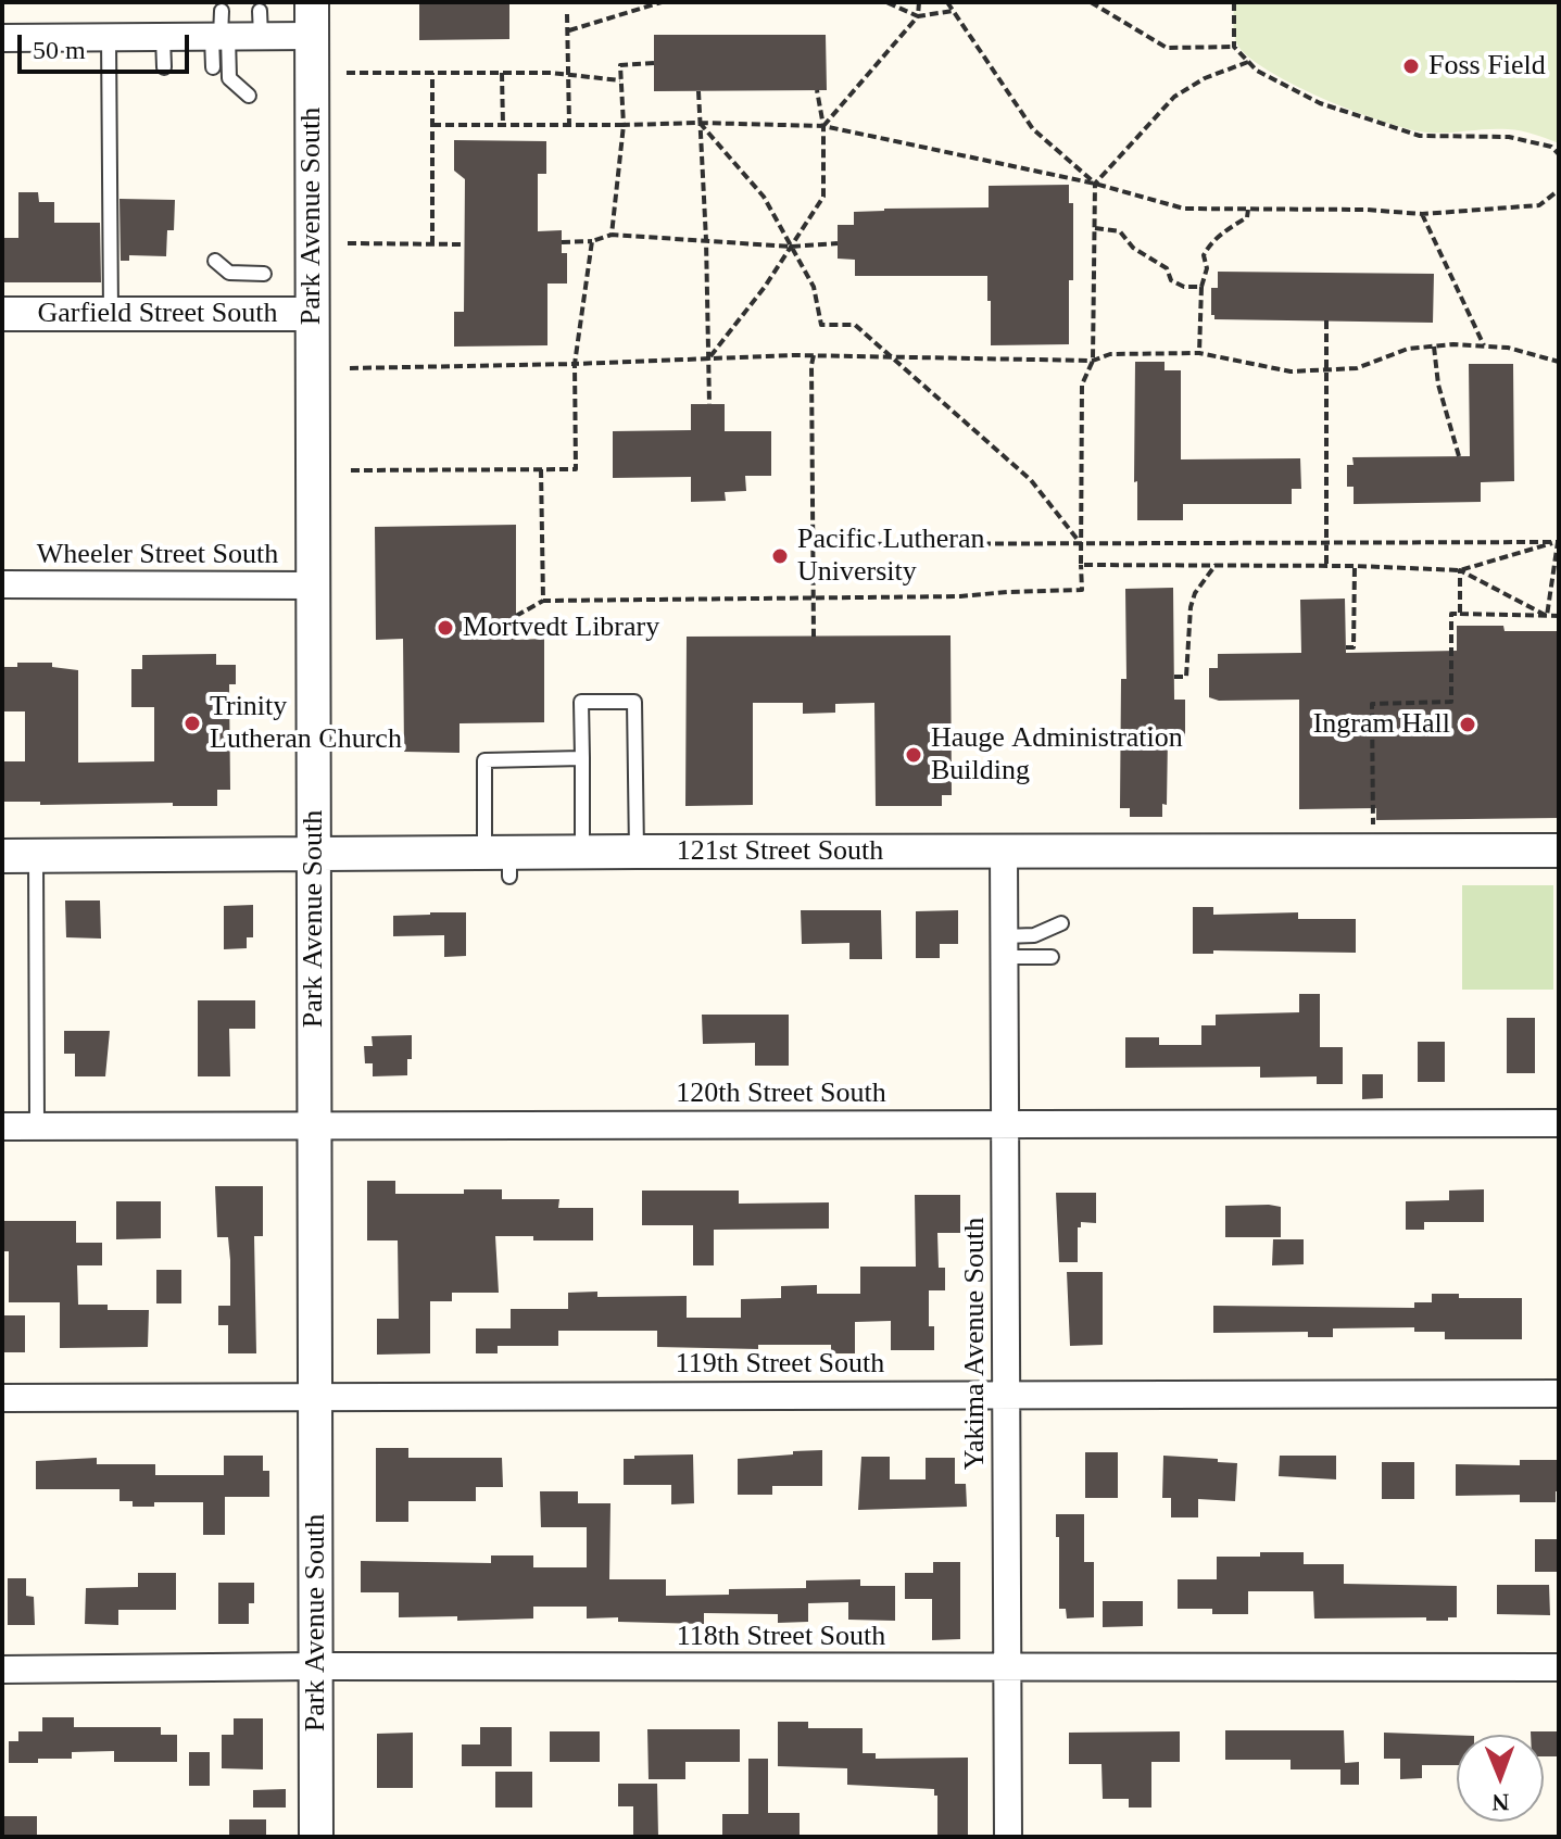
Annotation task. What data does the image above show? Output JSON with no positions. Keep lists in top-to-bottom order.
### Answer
{
  "streets": {
    "street": [
      "Park Avenue South",
      "Garfield Street South",
      "Wheeler Street South",
      "121st Street South",
      "120th Street South",
      "Yakima Avenue South",
      "119th Street South",
      "118th Street South"
    ]
  },
  "crossings": [
    ["Park Avenue South", "Garfield Street South"],
    ["Park Avenue South", "Wheeler Street South"],
    ["Park Avenue South", "121st Street South"],
    ["Park Avenue South", "120th Street South"],
    ["Park Avenue South", "119th Street South"],
    ["Park Avenue South", "118th Street South"],
    ["121st Street South", "Yakima Avenue South"],
    ["120th Street South", "Yakima Avenue South"],
    ["Yakima Avenue South", "119th Street South"],
    ["Yakima Avenue South", "118th Street South"]
  ],
  "places": [
    "Foss Field",
    "Pacific Lutheran University",
    "Mortvedt Library",
    "Trinity Lutheran Church",
    "Ingram Hall",
    "Hauge Administration Building"
  ],
  "scale_bar": "50 m",
  "north": "bottom"
}
